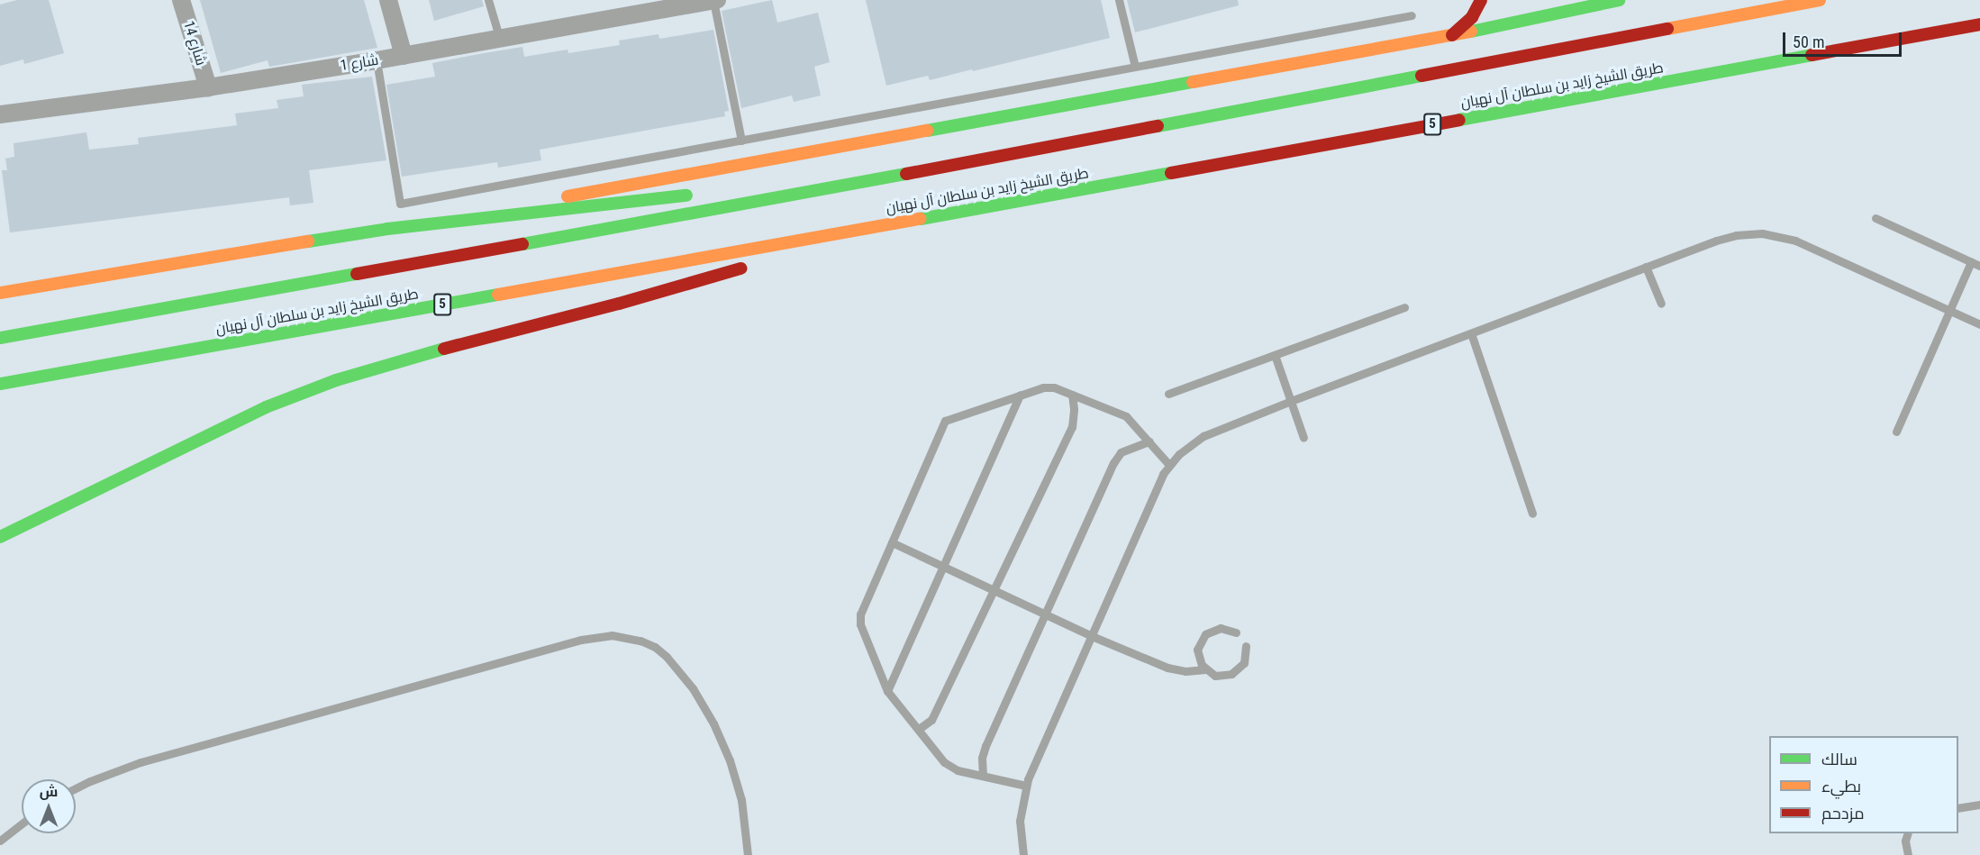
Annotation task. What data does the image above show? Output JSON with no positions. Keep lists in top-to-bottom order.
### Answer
{
  "streets": {
    "main road": ["طريق الشيخ زايد بن سلطان آل نهيان", "5"],
    "street": ["شارع 14", "شارع 1"]
  },
  "crossings": [
    ["شارع 14", "شارع 1"]
  ],
  "legend": ["سالك", "بطيء", "مزدحم"],
  "scale_bar": "50 m",
  "north": "top"
}
